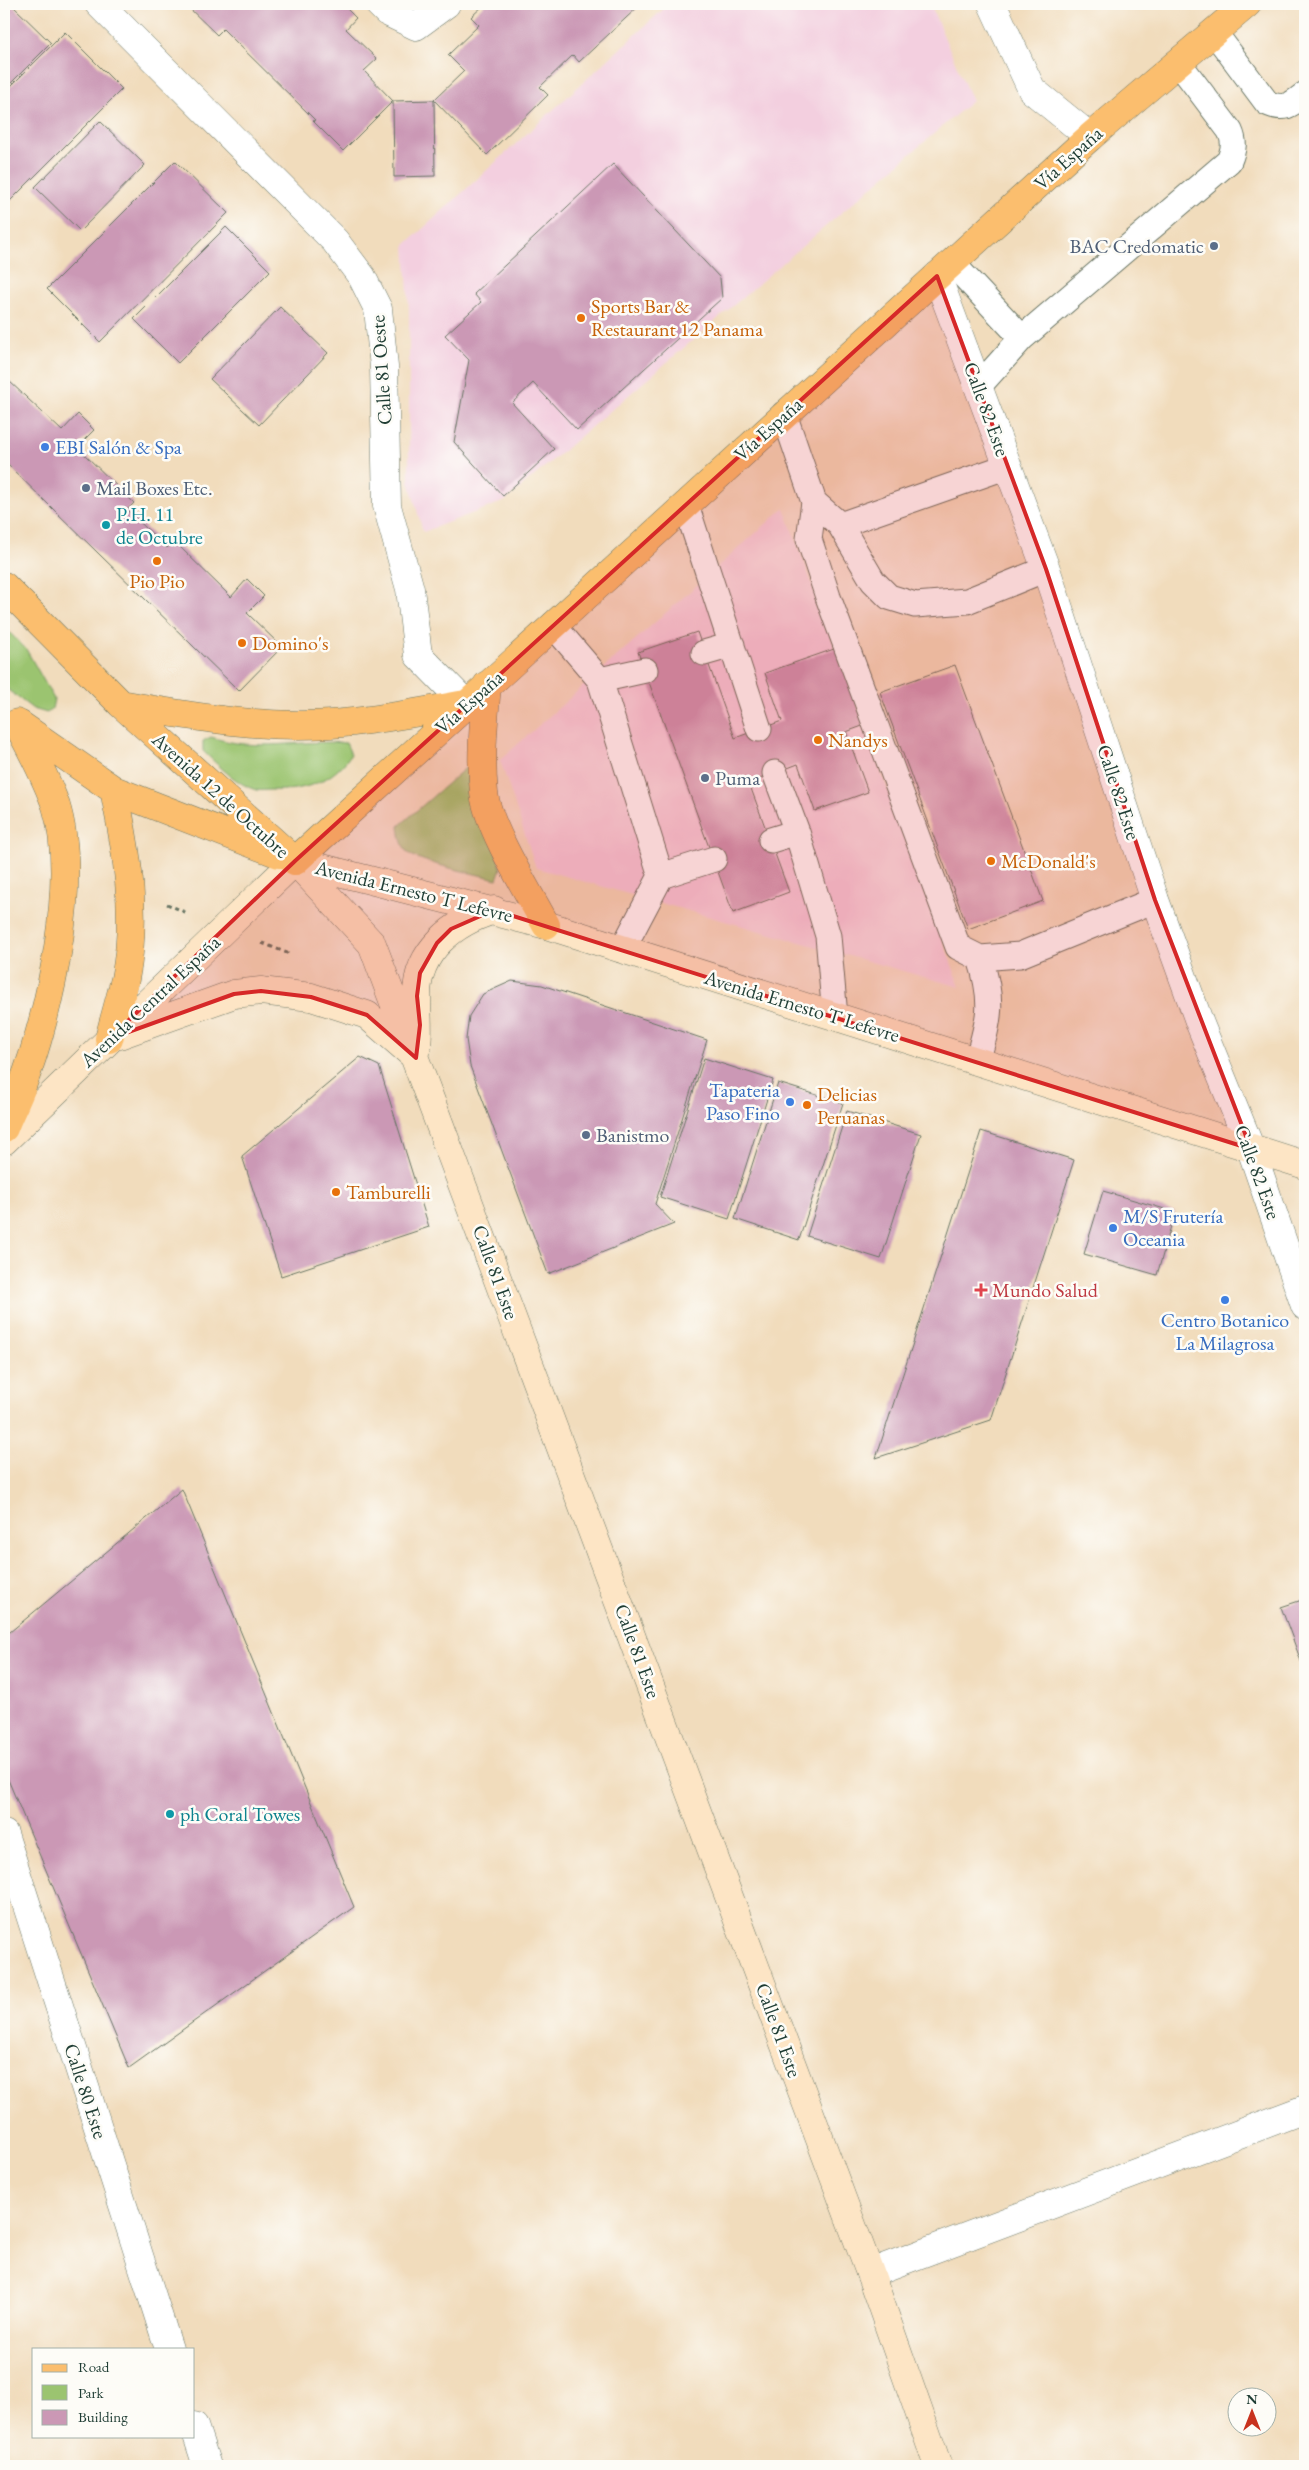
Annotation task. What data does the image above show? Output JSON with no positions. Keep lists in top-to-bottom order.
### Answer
{
  "streets": {
    "main road": [
      "Vía España",
      "Avenida 12 de Octubre",
      "Avenida Ernesto T Lefevre",
      "Avenida Central España",
      "Calle 81 Este"
    ],
    "street": ["Calle 81 Oeste", "Calle 82 Este", "Calle 80 Este"]
  },
  "crossings": [
    ["Vía España", "Calle 81 Oeste"],
    ["Vía España", "Calle 82 Este"],
    ["Vía España", "Avenida 12 de Octubre"],
    ["Vía España", "Avenida Ernesto T Lefevre"],
    ["Vía España", "Avenida Central España"],
    ["Vía España", "Calle 81 Este"],
    ["Calle 82 Este", "Avenida Ernesto T Lefevre"],
    ["Avenida 12 de Octubre", "Avenida Ernesto T Lefevre"],
    ["Avenida 12 de Octubre", "Avenida Central España"],
    ["Avenida 12 de Octubre", "Calle 81 Este"],
    ["Avenida Ernesto T Lefevre", "Avenida Central España"],
    ["Avenida Ernesto T Lefevre", "Calle 81 Este"],
    ["Avenida Central España", "Calle 81 Este"]
  ],
  "places": {
    "other": [
      "BAC Credomatic",
      "Sports Bar & Restaurant 12 Panama",
      "EBI Salón & Spa",
      "Mail Boxes Etc.",
      "P.H. 11 de Octubre",
      "Pio Pio",
      "Domino's",
      "Nandys",
      "Puma",
      "McDonald's",
      "Tapateria Paso Fino",
      "Delicias Peruanas",
      "Banistmo",
      "Tamburelli",
      "M/S Frutería Oceania",
      "Centro Botanico La Milagrosa",
      "ph Coral Towes"
    ],
    "health": ["Mundo Salud"]
  },
  "legend": ["Road", "Park", "Building"],
  "north": "top"
}
